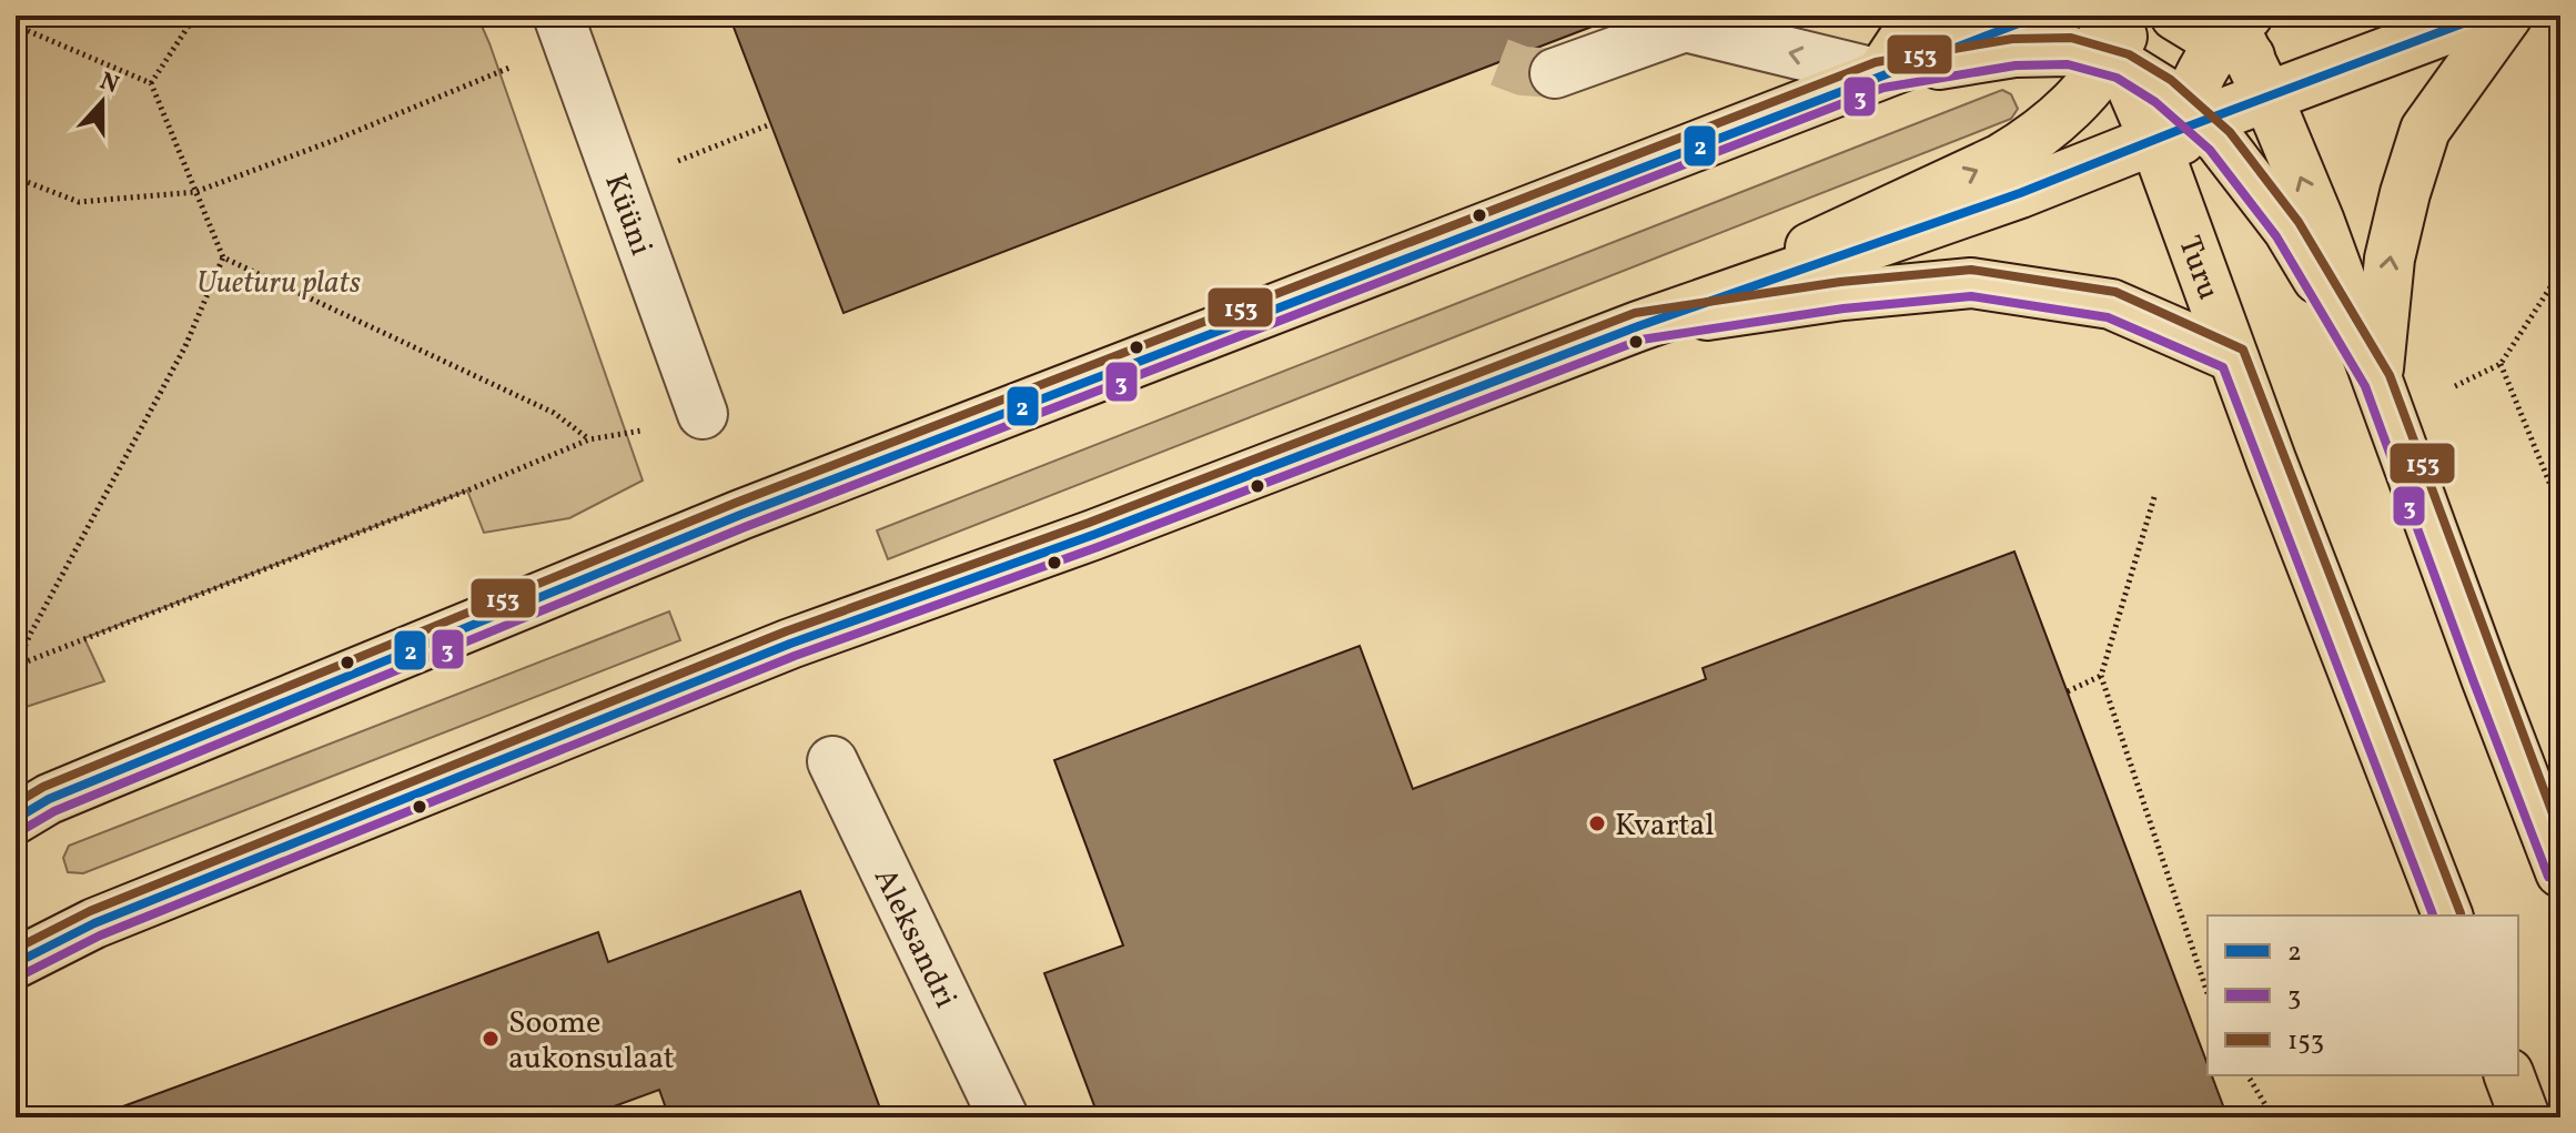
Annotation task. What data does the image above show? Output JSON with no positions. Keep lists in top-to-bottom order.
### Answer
{
  "streets": {
    "main road": ["Turu"],
    "street": ["Küüni", "Aleksandri"]
  },
  "parks": ["Uueturu plats"],
  "places": ["Kvartal", "Soome aukonsulaat"],
  "lines": ["transit line 2", "transit line 153", "transit line 3"],
  "legend": ["2", "3", "153"],
  "north": "top"
}
